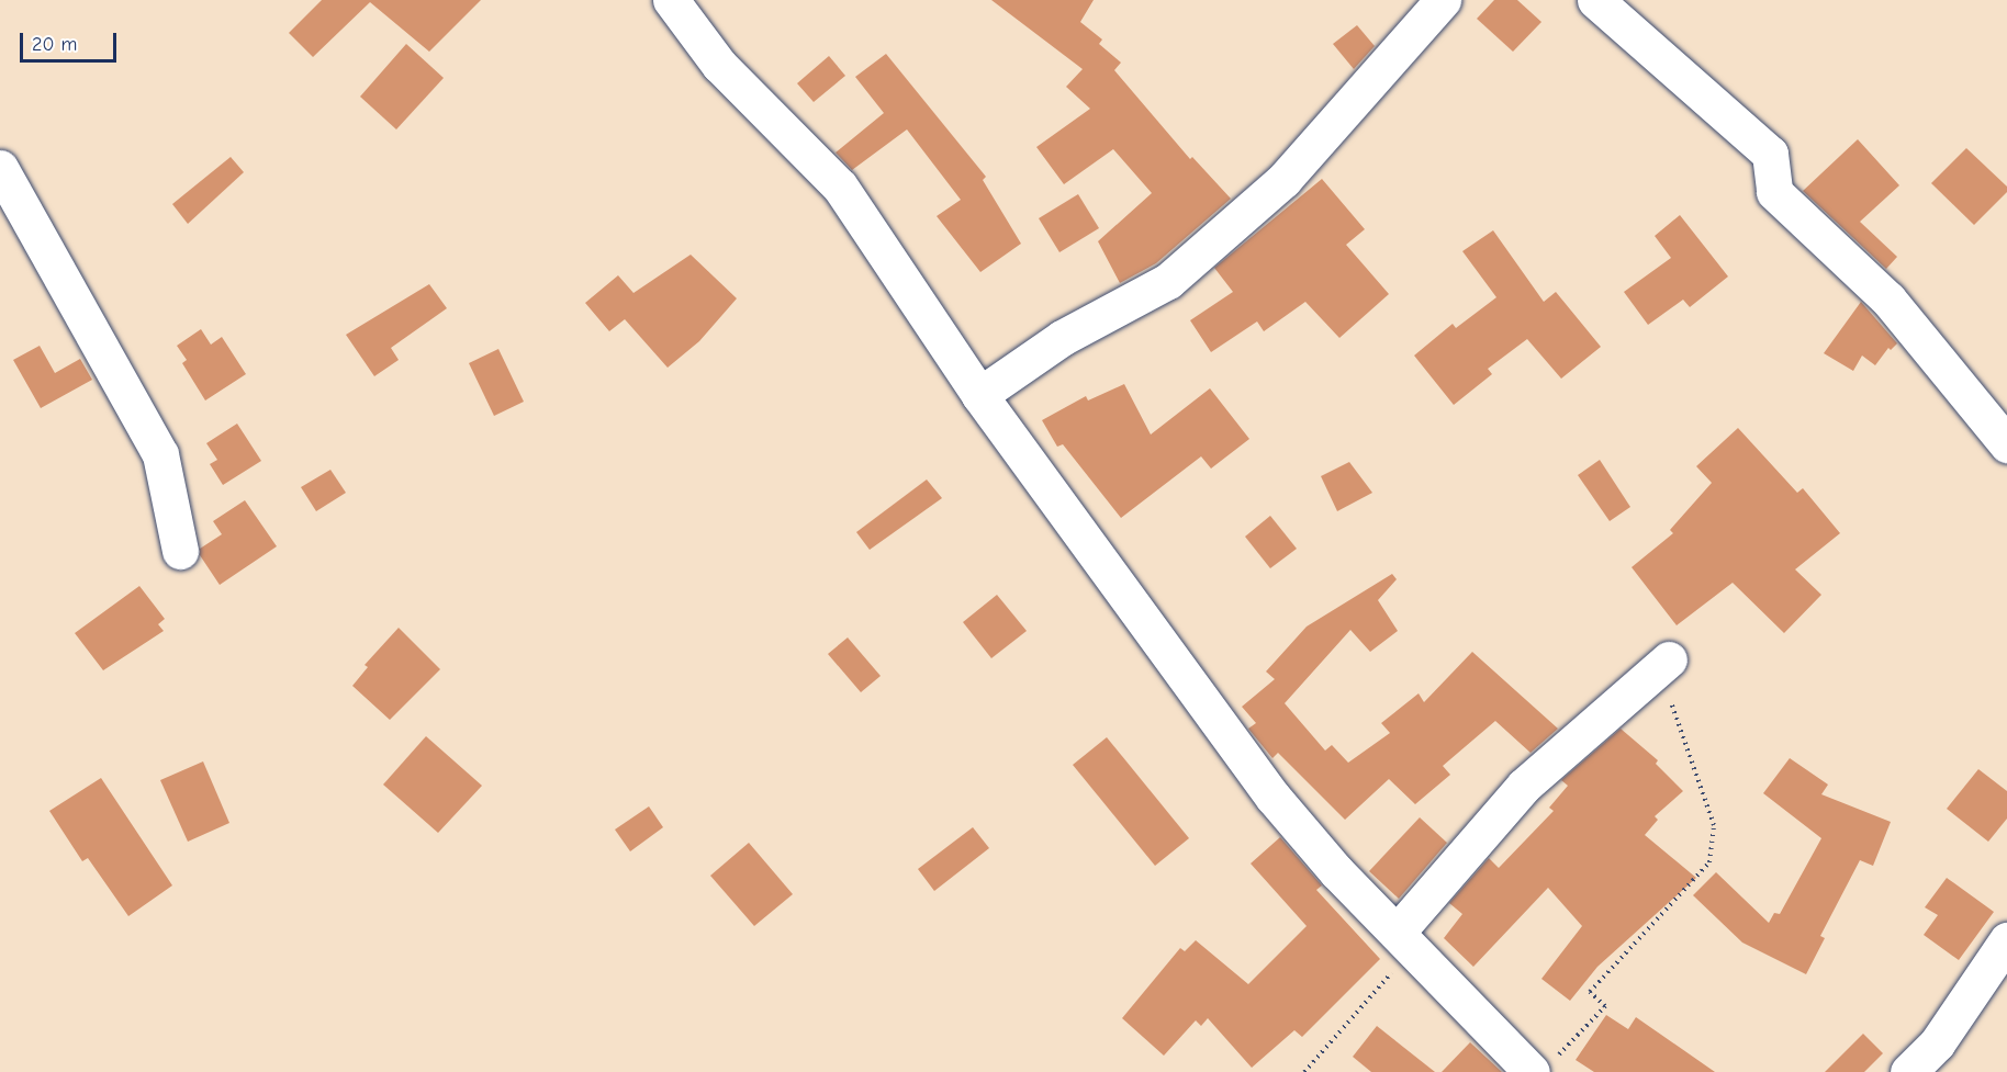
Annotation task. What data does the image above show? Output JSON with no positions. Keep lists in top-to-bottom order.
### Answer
{
  "scale_bar": "20 m"
}
